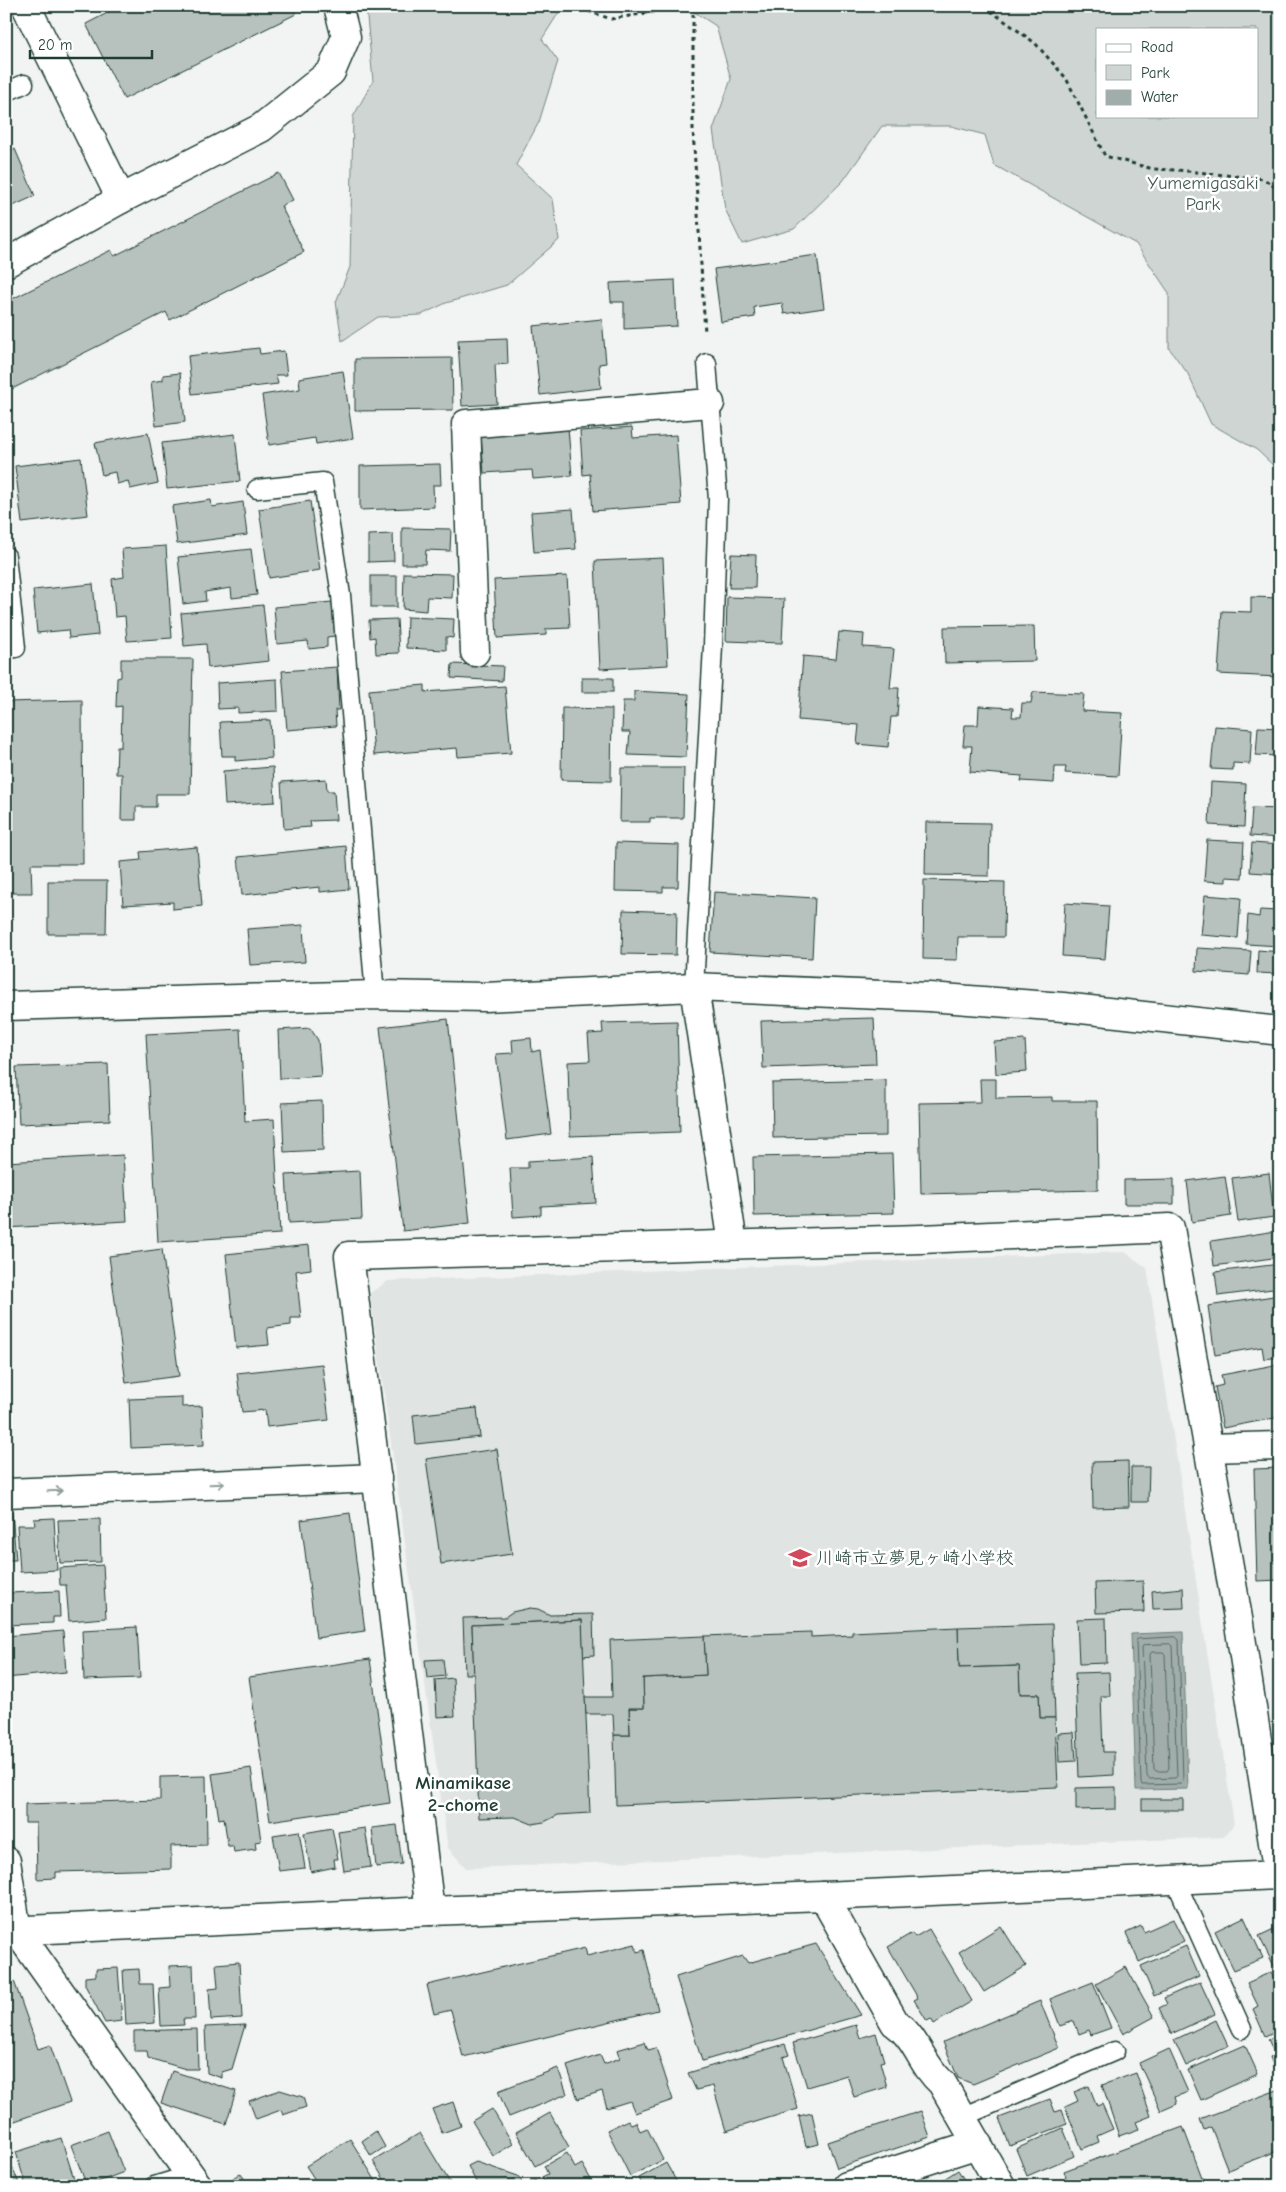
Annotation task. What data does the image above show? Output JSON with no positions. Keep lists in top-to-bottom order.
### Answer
{
  "districts": ["Minamikase 2-chome"],
  "parks": ["Yumemigasaki Park"],
  "places": {
    "school or university": ["川崎市立夢見ヶ崎小学校"]
  },
  "legend": ["Road", "Park", "Water"],
  "scale_bar": "20 m"
}
